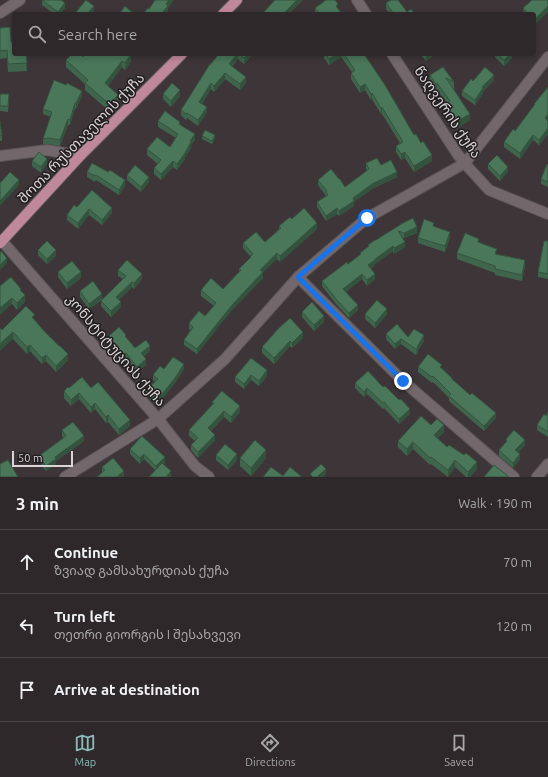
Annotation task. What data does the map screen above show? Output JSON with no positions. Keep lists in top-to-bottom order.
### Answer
{
  "streets": {
    "main road": ["შოთა რუსთაველის ქუჩა"],
    "street": ["წაღვერის ქუჩა", "კონსტიტუციას ქუჩა"]
  },
  "crossings": [
    ["შოთა რუსთაველის ქუჩა", "კონსტიტუციას ქუჩა"]
  ],
  "scale_bar": "50 m",
  "page": {
    "search": "Search here",
    "scale": "50 m",
    "heading": ["3 min", "Walk · 190 m"],
    "list": [
      ["Continue", "ზვიად გამსახურდიას ქუჩა", "70 m"],
      ["Turn left", "თეთრი გიორგის I შესახვევი", "120 m"],
      "Arrive at destination"
    ],
    "nav": ["Map", "Directions", "Saved"]
  }
}
